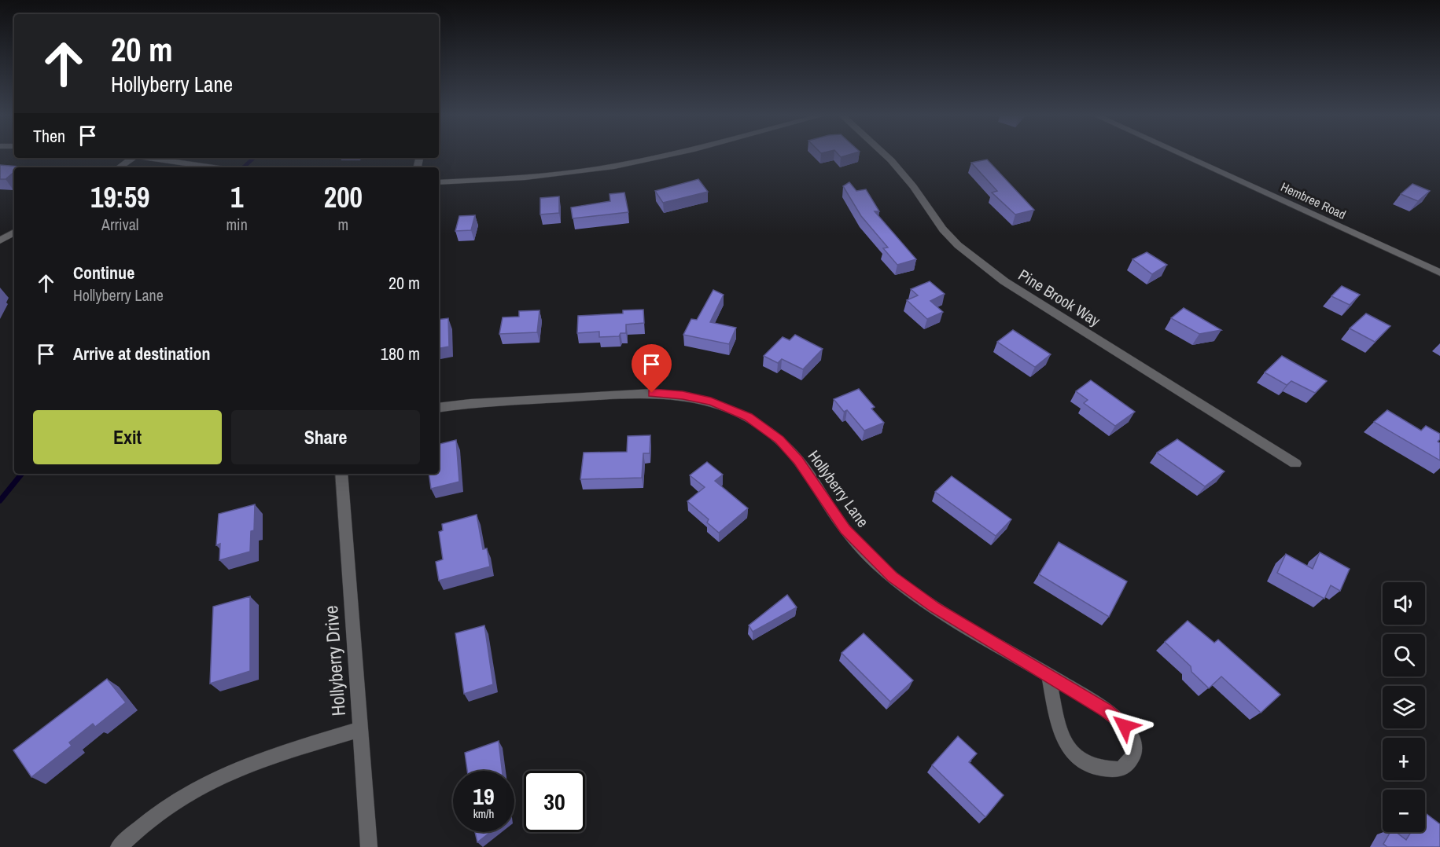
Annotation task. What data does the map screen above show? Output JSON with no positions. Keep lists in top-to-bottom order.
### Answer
{
  "streets": {
    "street": [
      "Hembree Road",
      "Pine Brook Way",
      "Hollyberry Lane",
      "Hollyberry Drive"
    ]
  },
  "page": {
    "turn": ["20 m", "Hollyberry Lane"],
    "then": "Then",
    "eta": [
      "19:59",
      "Arrival",
      "1",
      "min",
      "200",
      "m"
    ],
    "list": [
      {
        "name": "Continue",
        "note": "Hollyberry Lane",
        "value": "20 m"
      },
      {
        "name": "Arrive at destination",
        "value": "180 m"
      }
    ],
    "buttons": ["Exit", "Share"],
    "map_buttons": ["+", "−"],
    "speed": "19 km/h",
    "limit": "30"
  }
}
